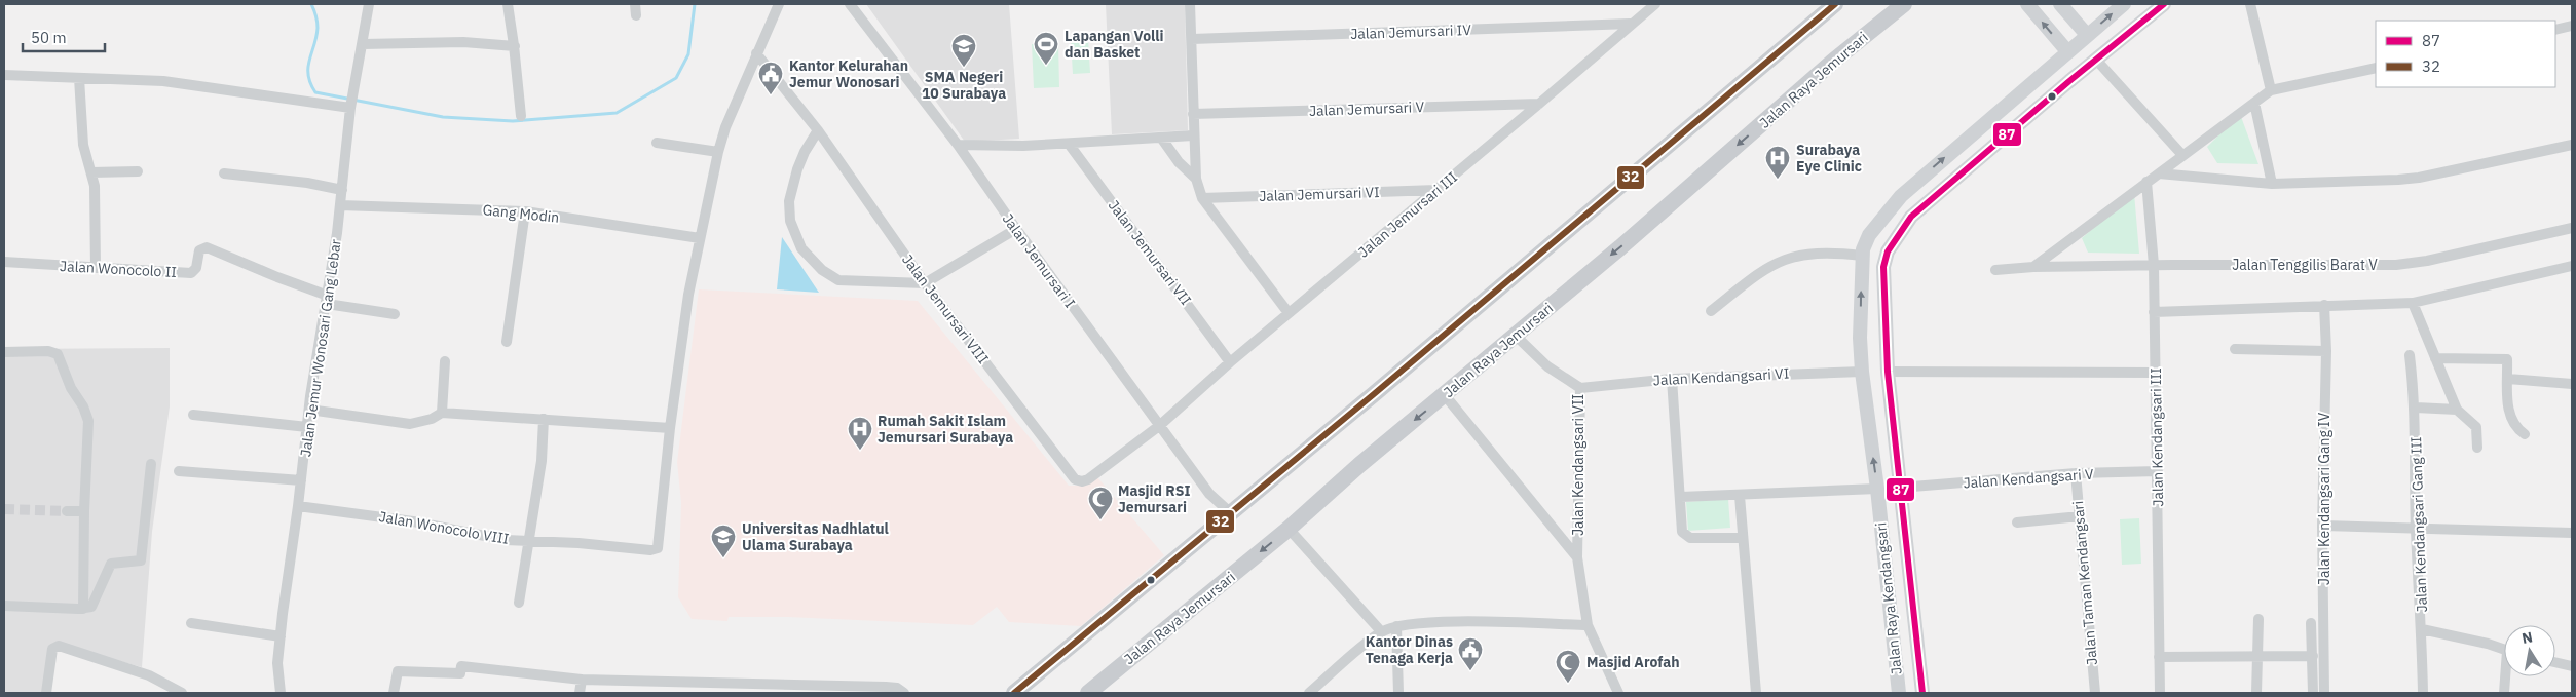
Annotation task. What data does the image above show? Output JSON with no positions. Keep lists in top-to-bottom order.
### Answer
{
  "streets": {
    "main road": ["Jalan Raya Jemursari", "Jalan Raya Kendangsari"],
    "street": [
      "Jalan Jemursari IV",
      "Jalan Jemursari V",
      "Jalan Jemursari VI",
      "Gang Modin",
      "Jalan Jemursari III",
      "Jalan Jemursari VII",
      "Jalan Jemursari I",
      "Jalan Tenggilis Barat V",
      "Jalan Wonocolo II",
      "Jalan Jemursari VIII",
      "Jalan Jemur Wonosari Gang Lebar",
      "Jalan Kendangsari VI",
      "Jalan Kendangsari III",
      "Jalan Kendangsari VII",
      "Jalan Kendangsari V",
      "Jalan Kendangsari Gang IV",
      "Jalan Kendangsari Gang III",
      "Jalan Wonocolo VIII",
      "Jalan Taman Kendangsari"
    ]
  },
  "crossings": [
    ["Jalan Jemursari IV", "Jalan Jemursari III"],
    ["Jalan Raya Jemursari", "Jalan Kendangsari VII"],
    ["Jalan Jemursari V", "Jalan Jemursari III"],
    ["Jalan Jemursari VI", "Jalan Jemursari III"],
    ["Gang Modin", "Jalan Jemur Wonosari Gang Lebar"],
    ["Jalan Jemursari III", "Jalan Jemursari VII"],
    ["Jalan Jemursari III", "Jalan Jemursari I"],
    ["Jalan Jemursari III", "Jalan Jemursari VIII"],
    ["Jalan Jemursari I", "Jalan Jemursari VIII"],
    ["Jalan Tenggilis Barat V", "Jalan Kendangsari III"],
    ["Jalan Wonocolo II", "Jalan Jemur Wonosari Gang Lebar"],
    ["Jalan Jemur Wonosari Gang Lebar", "Jalan Wonocolo VIII"],
    ["Jalan Kendangsari VI", "Jalan Kendangsari VII"],
    ["Jalan Kendangsari VI", "Jalan Raya Kendangsari"],
    ["Jalan Kendangsari III", "Jalan Kendangsari V"],
    ["Jalan Kendangsari V", "Jalan Taman Kendangsari"],
    ["Jalan Kendangsari V", "Jalan Raya Kendangsari"]
  ],
  "places": {
    "sports": ["Lapangan Volli dan Basket"],
    "school or university": ["SMA Negeri 10 Surabaya", "Universitas Nadhlatul Ulama Surabaya"],
    "public building": ["Kantor Kelurahan Jemur Wonosari", "Kantor Dinas Tenaga Kerja"],
    "hospital": ["Surabaya Eye Clinic", "Rumah Sakit Islam Jemursari Surabaya"],
    "mosque": ["Masjid RSI Jemursari", "Masjid Arofah"]
  },
  "lines": ["transit line 87", "transit line 32"],
  "legend": ["87", "32"],
  "scale_bar": "50 m",
  "north": "top"
}
